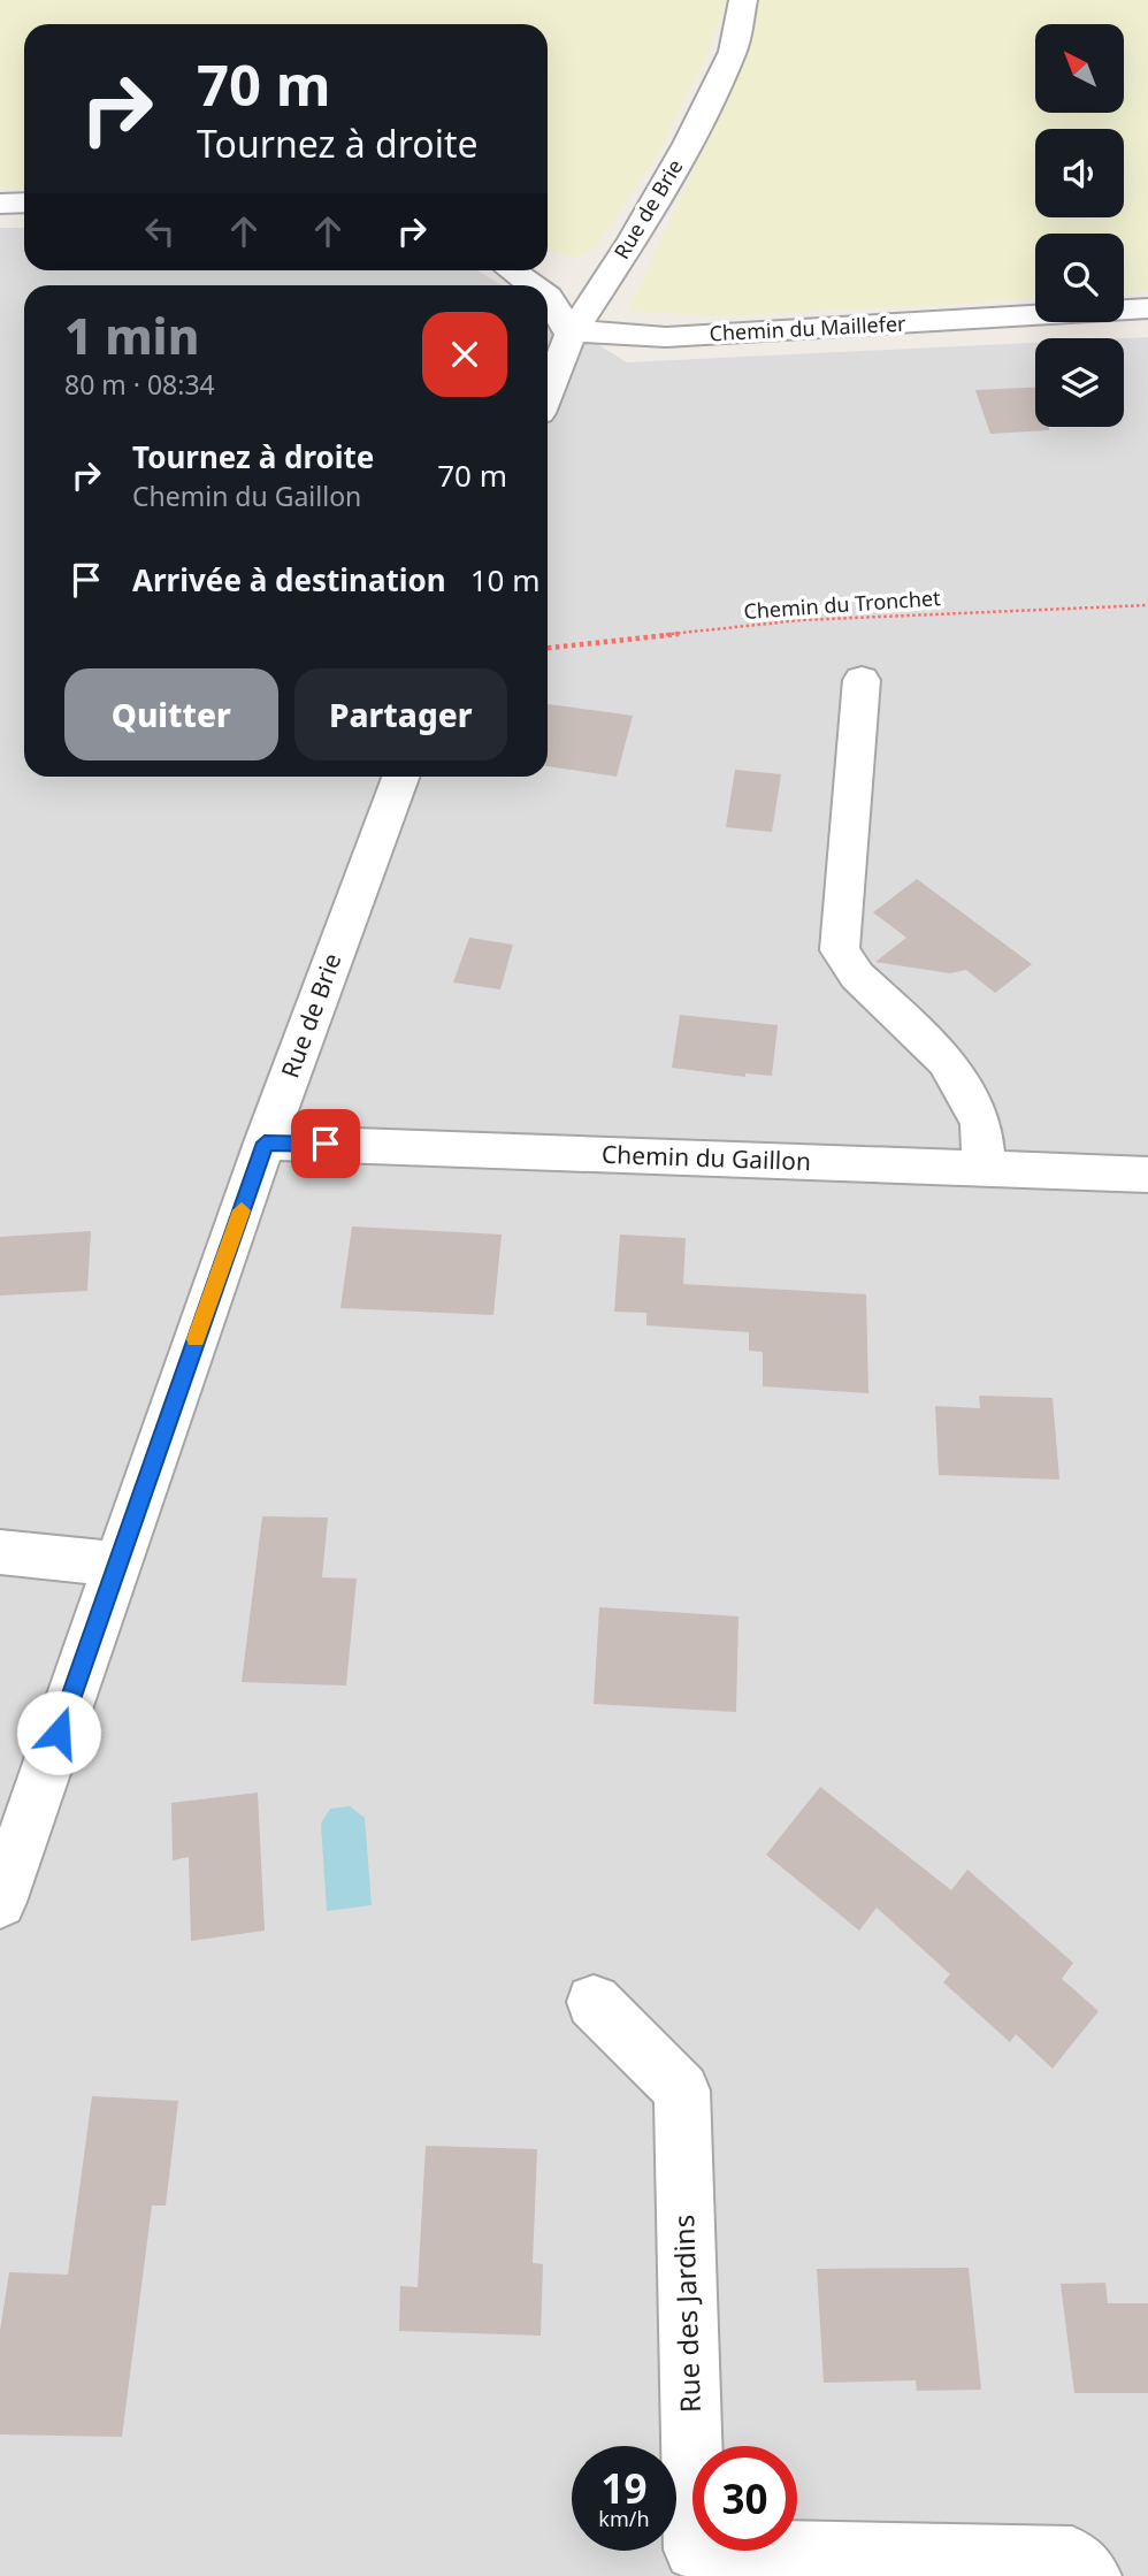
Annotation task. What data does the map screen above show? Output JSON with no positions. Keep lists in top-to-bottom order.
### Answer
{
  "streets": {
    "street": [
      "Rue de Brie",
      "Chemin du Maillefer",
      "Chemin du Gaillon",
      "Rue des Jardins"
    ],
    "path": ["Chemin du Tronchet"]
  },
  "crossings": [
    ["Rue de Brie", "Chemin du Maillefer"],
    ["Rue de Brie", "Chemin du Gaillon"]
  ],
  "north": "top left",
  "page": {
    "turn": ["70 m", "Tournez à droite"],
    "heading": ["1 min", "80 m · 08:34"],
    "list": [
      {
        "name": "Tournez à droite",
        "note": "Chemin du Gaillon",
        "value": "70 m"
      },
      {
        "name": "Arrivée à destination",
        "value": "10 m"
      }
    ],
    "buttons": ["Quitter", "Partager"],
    "speed": "19 km/h",
    "limit": "30"
  }
}
